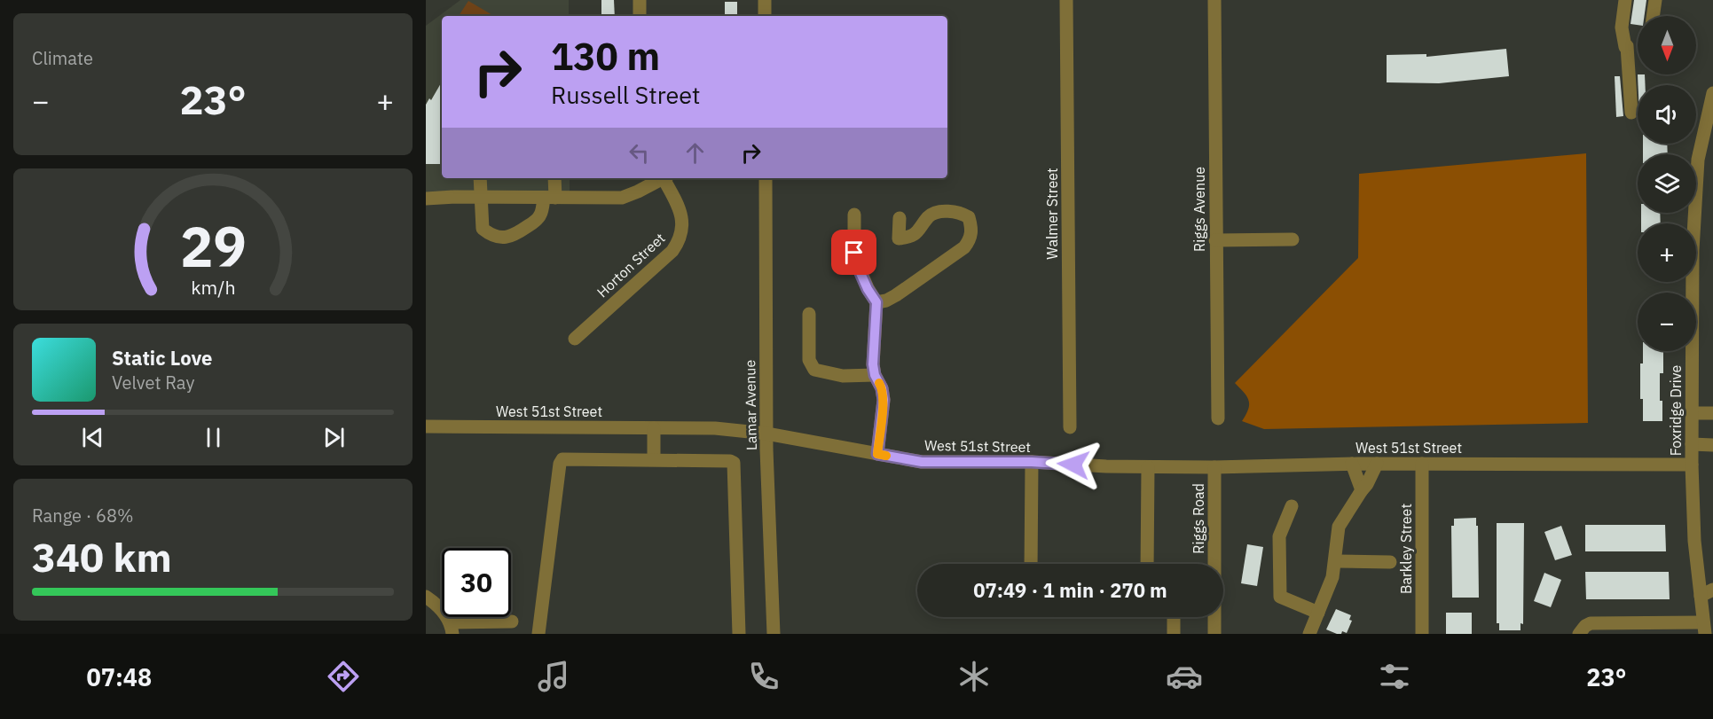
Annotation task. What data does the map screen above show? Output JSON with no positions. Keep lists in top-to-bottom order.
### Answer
{
  "streets": {
    "street": [
      "Riggs Avenue",
      "Walmer Street",
      "Horton Street",
      "Lamar Avenue",
      "Foxridge Drive",
      "West 51st Street",
      "Riggs Road",
      "Barkley Street"
    ]
  },
  "crossings": [
    ["Lamar Avenue", "West 51st Street"],
    ["Foxridge Drive", "West 51st Street"],
    ["West 51st Street", "Riggs Road"],
    ["West 51st Street", "Barkley Street"]
  ],
  "north": "bottom",
  "page": {
    "tile": [
      "Climate",
      ["Range · 68%", "340 km"]
    ],
    "map_buttons": ["+", "−"],
    "turn": ["130 m", "Russell Street"],
    "heat": ["−", "23°", "+"],
    "song": ["Static Love", "Velvet Ray"],
    "limit": "30",
    "trip": "07:49 · 1 min · 270 m",
    "tabs": ["07:48", "23°"],
    "gauge": ["29", "km/h"]
  }
}
